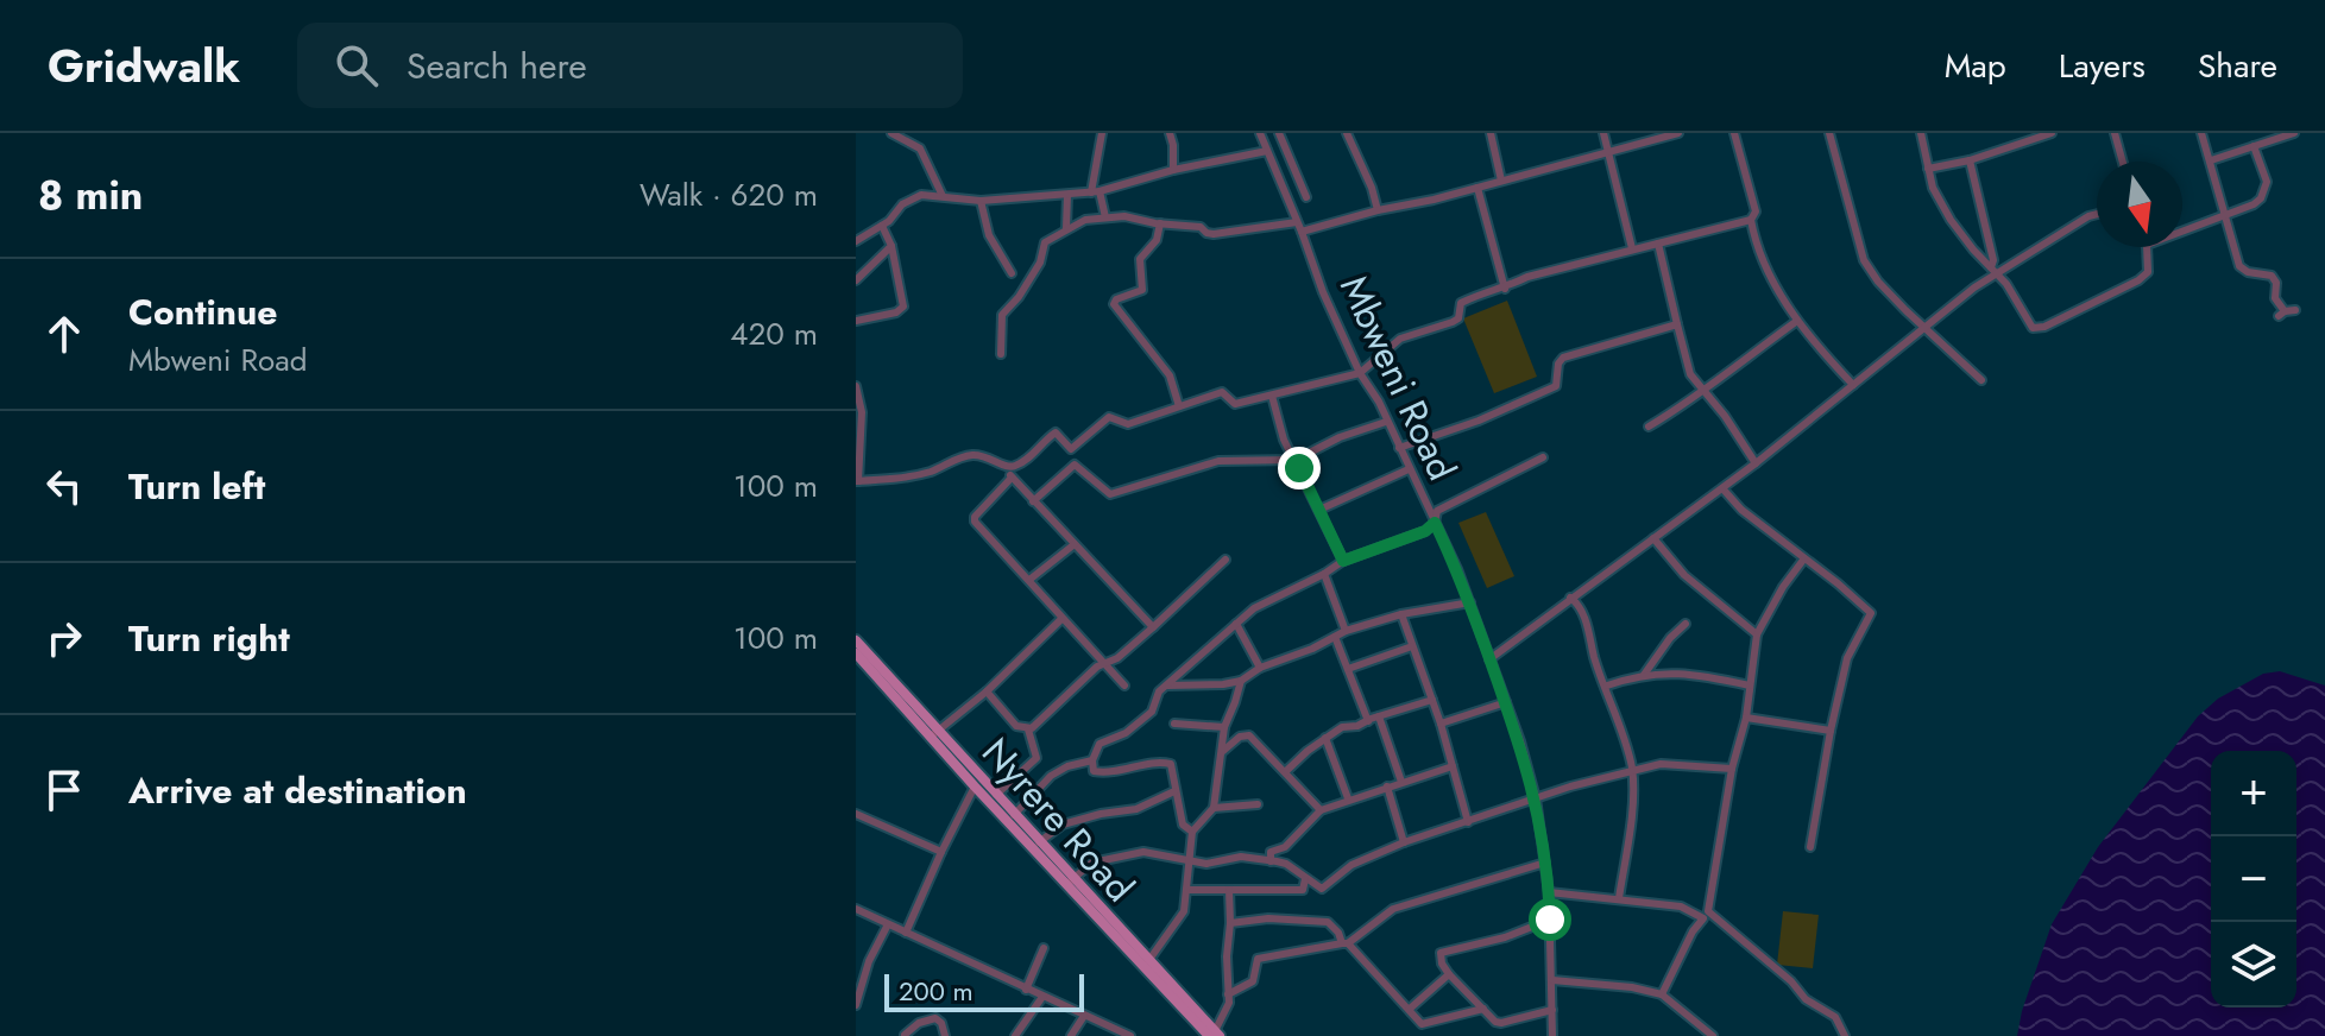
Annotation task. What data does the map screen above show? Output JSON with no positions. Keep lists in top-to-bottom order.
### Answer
{
  "streets": {
    "main road": ["Nyrere Road"],
    "street": ["Mbweni Road"]
  },
  "scale_bar": "200 m",
  "north": "bottom",
  "page": {
    "header": "Gridwalk",
    "search": "Search here",
    "nav": ["Map", "Layers", "Share"],
    "heading": ["8 min", "Walk · 620 m"],
    "list": [
      ["Continue", "Mbweni Road", "420 m"],
      ["Turn left", "100 m"],
      ["Turn right", "100 m"],
      "Arrive at destination"
    ],
    "map_buttons": ["+", "−"],
    "scale": "200 m"
  }
}
